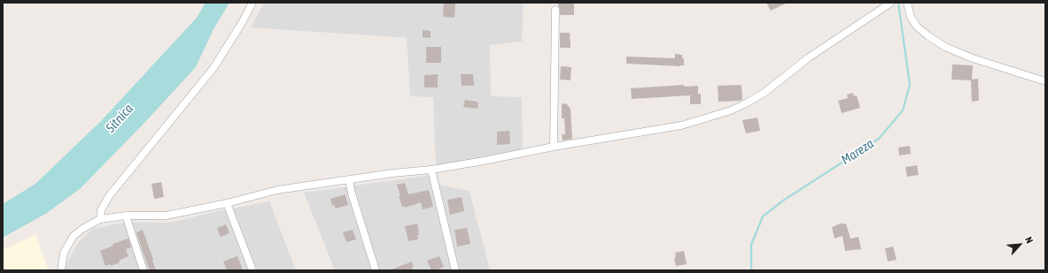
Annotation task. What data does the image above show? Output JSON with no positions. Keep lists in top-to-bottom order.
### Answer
{
  "water": ["Sitnica", "Mareza"],
  "north": "top right"
}
